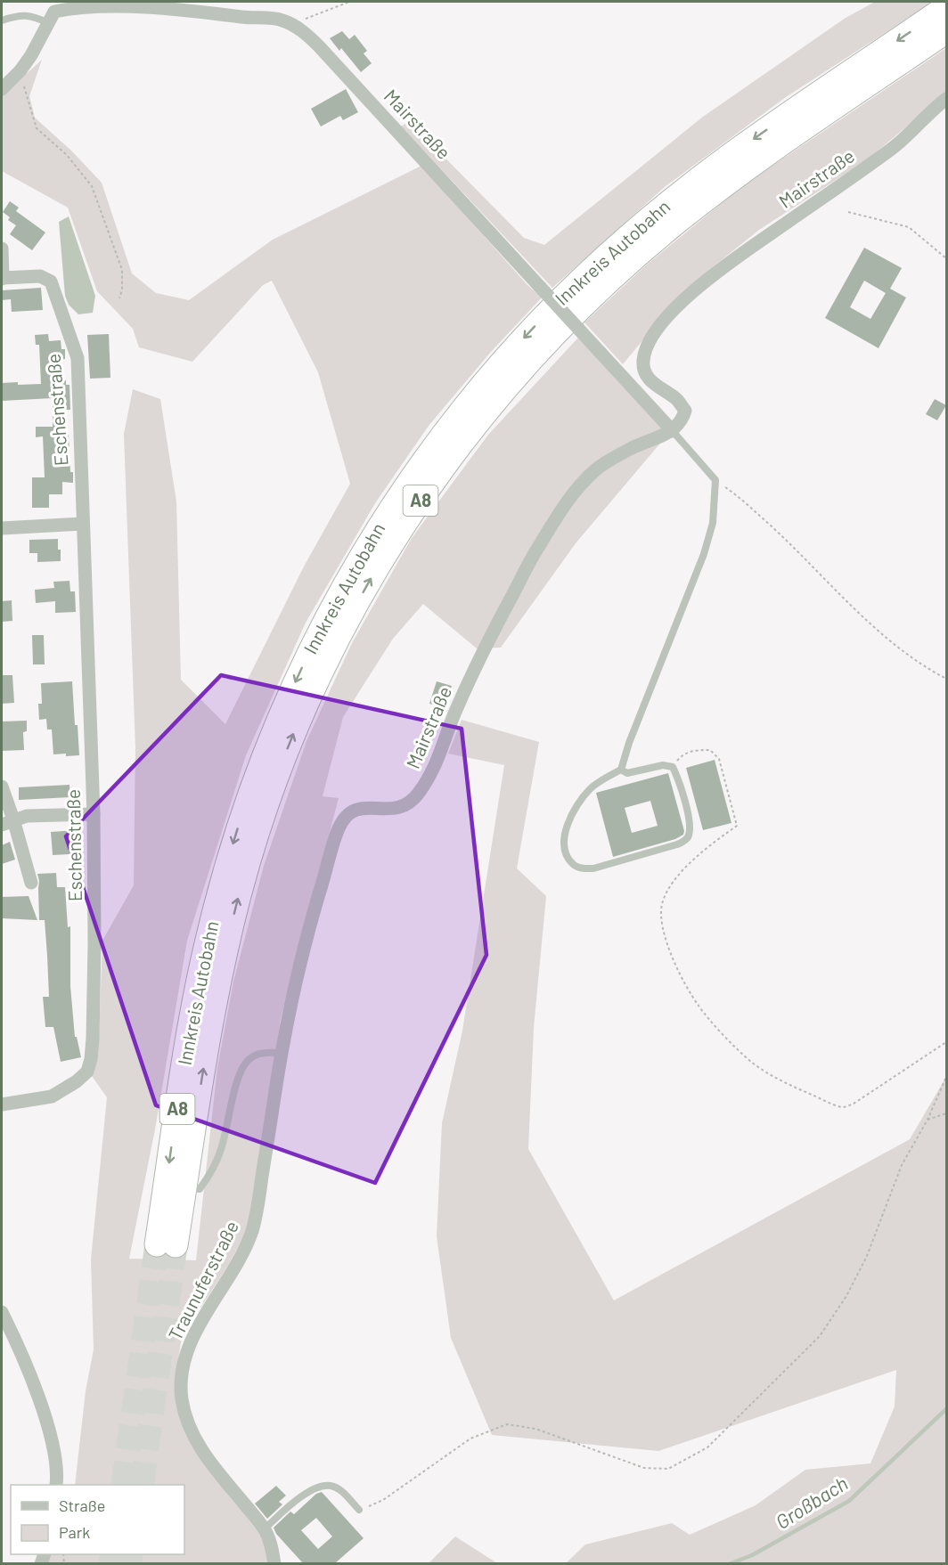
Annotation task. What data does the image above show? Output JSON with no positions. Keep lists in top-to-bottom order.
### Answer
{
  "streets": {
    "highway": ["Innkreis Autobahn", "A8"],
    "street": ["Mairstraße", "Eschenstraße", "Traunuferstraße"]
  },
  "crossings": [
    ["Mairstraße", "Traunuferstraße"]
  ],
  "water": ["Großbach"],
  "legend": ["Straße", "Park"]
}
